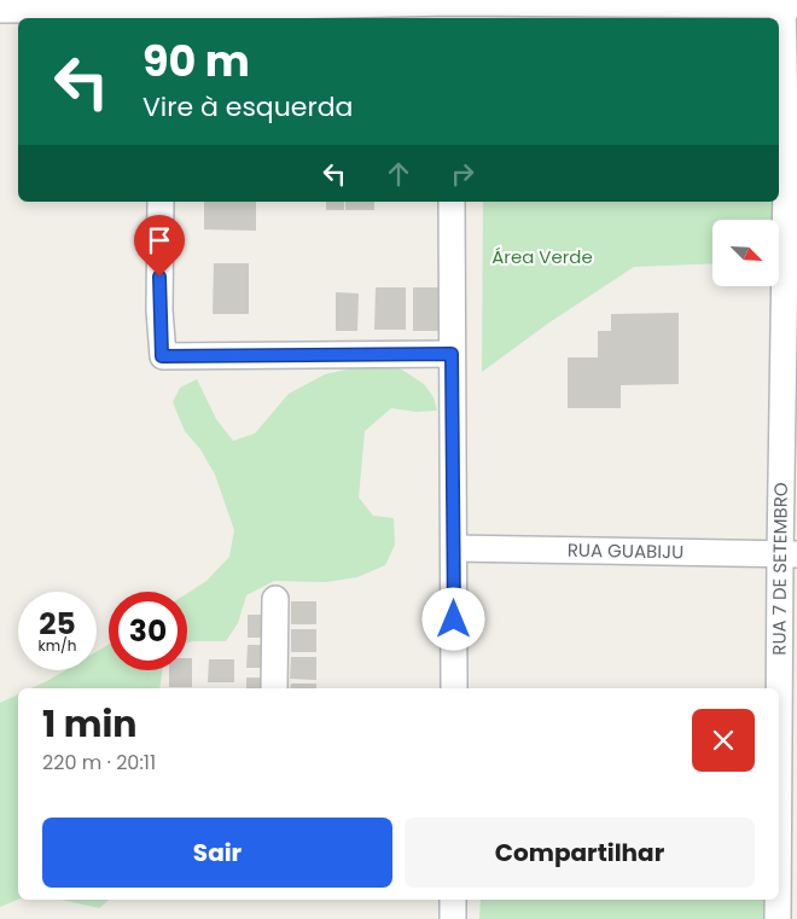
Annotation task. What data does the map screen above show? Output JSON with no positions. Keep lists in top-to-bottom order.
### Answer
{
  "streets": {
    "street": ["RUA GUABIJU", "RUA 7 DE SETEMBRO"]
  },
  "crossings": [
    ["RUA GUABIJU", "RUA 7 DE SETEMBRO"]
  ],
  "parks": ["Área Verde"],
  "north": "bottom right",
  "page": {
    "turn": ["90 m", "Vire à esquerda"],
    "speed": "25 km/h",
    "limit": "30",
    "heading": ["1 min", "220 m · 20:11"],
    "buttons": ["Sair", "Compartilhar"]
  }
}
